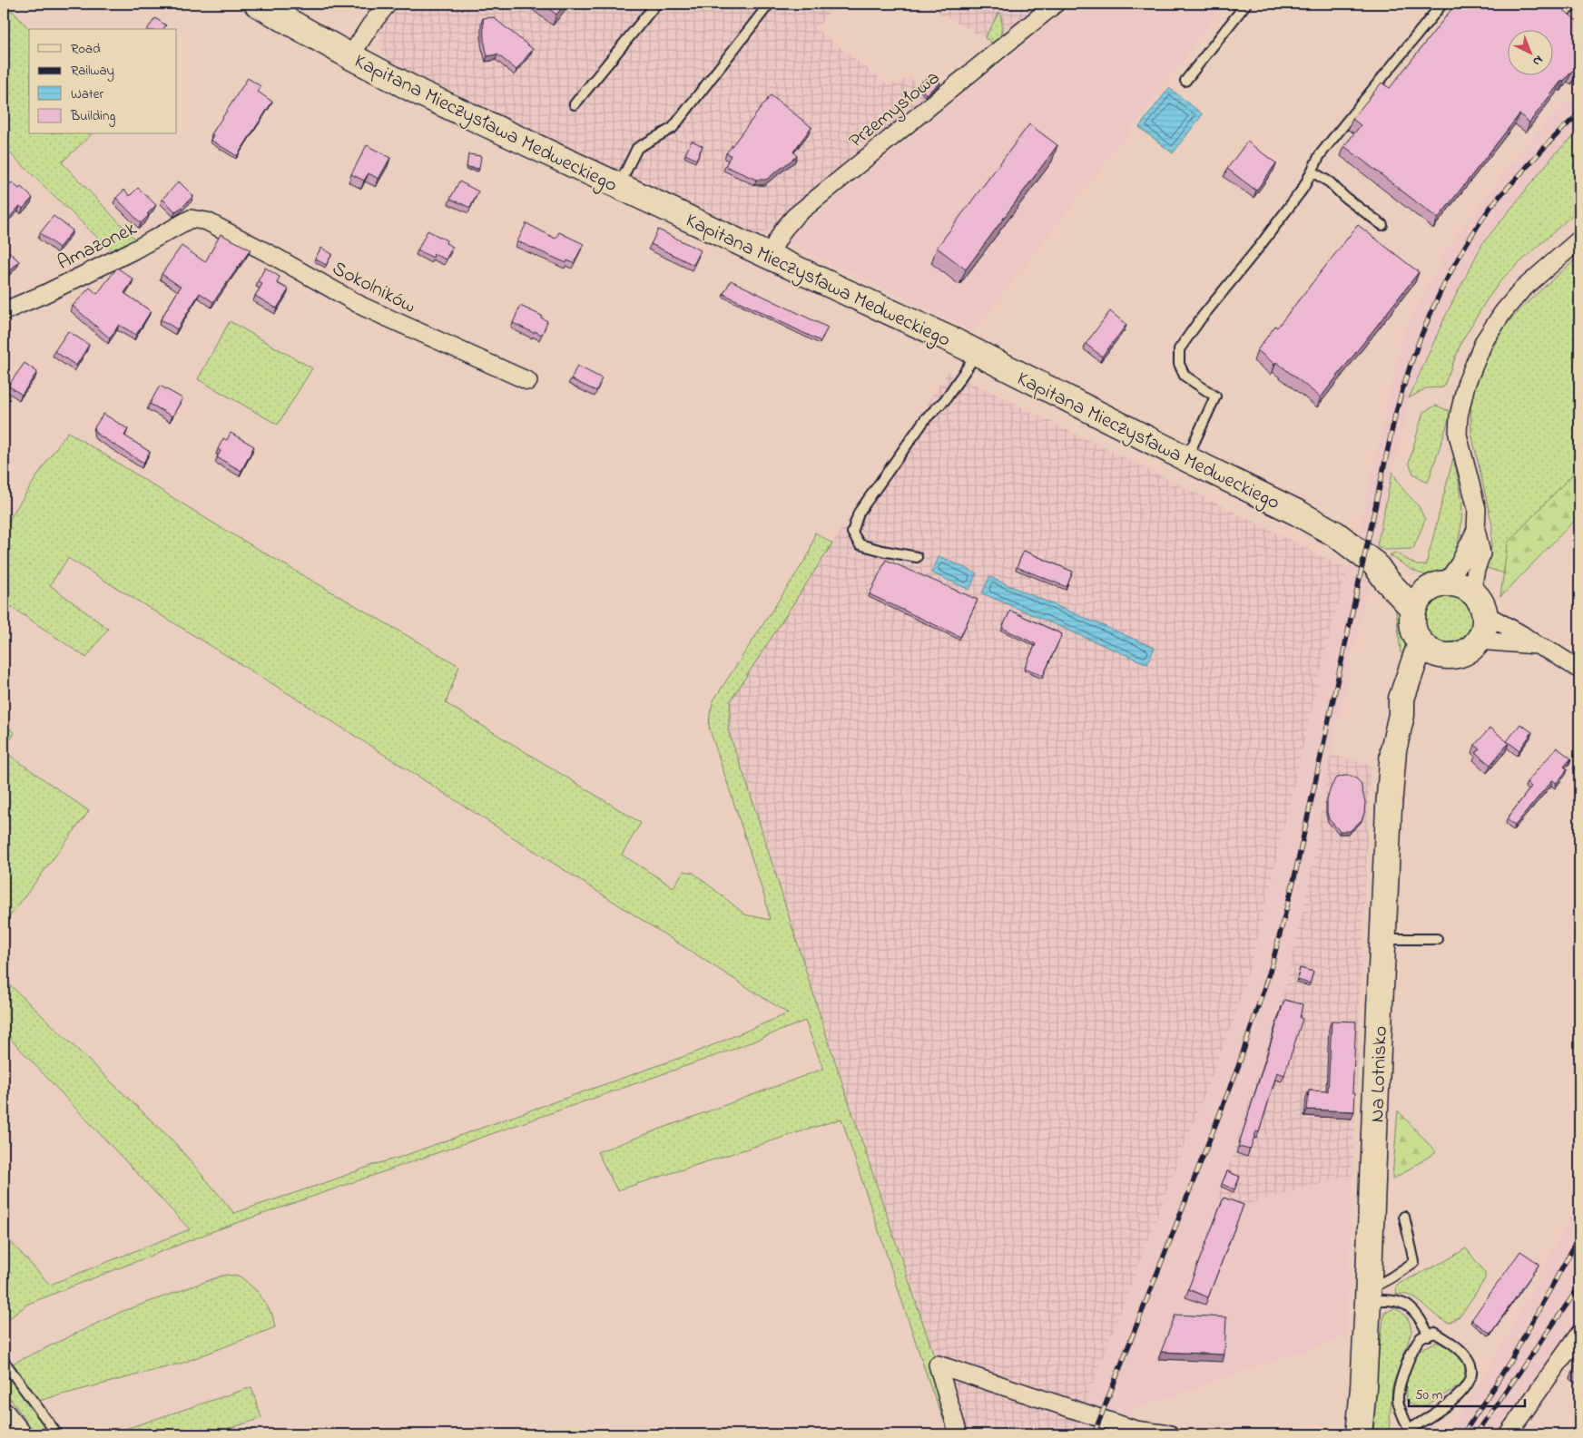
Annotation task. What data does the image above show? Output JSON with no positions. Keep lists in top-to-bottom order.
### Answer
{
  "streets": {
    "main road": ["Kapitana Mieczysława Medweckiego", "Na Lotnisko"],
    "street": ["Przemysłowa", "Amazonek", "Sokolników"]
  },
  "crossings": [
    ["Przemysłowa", "Kapitana Mieczysława Medweckiego"],
    ["Kapitana Mieczysława Medweckiego", "Na Lotnisko"],
    ["Amazonek", "Sokolników"]
  ],
  "legend": [
    "Road",
    "Railway",
    "Water",
    "Building"
  ],
  "scale_bar": "50 m",
  "north": "bottom right"
}
